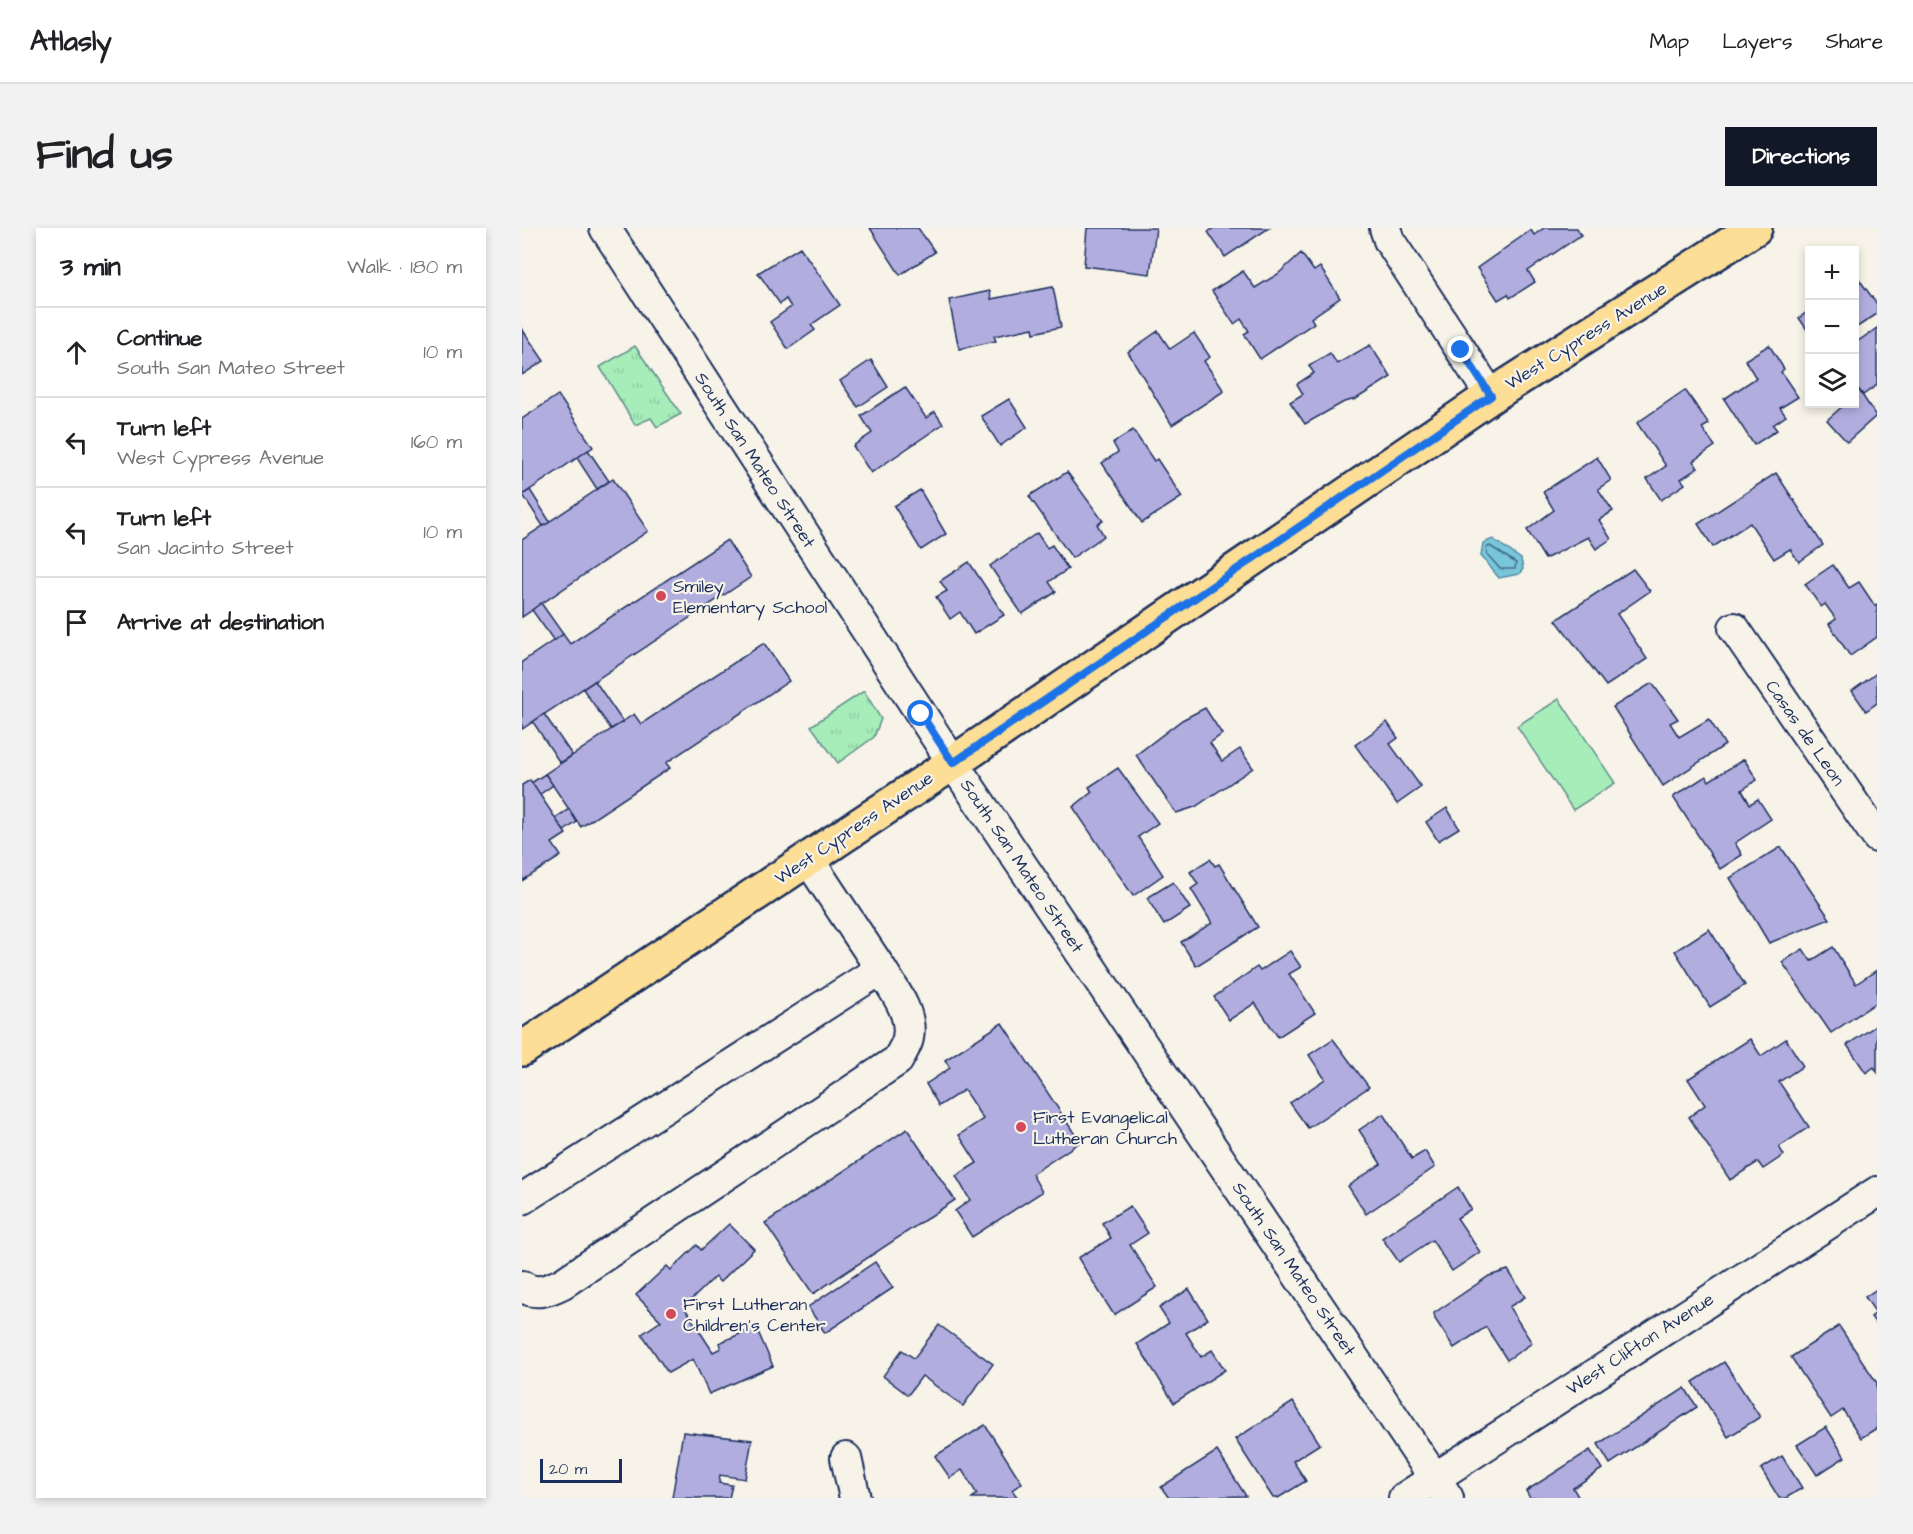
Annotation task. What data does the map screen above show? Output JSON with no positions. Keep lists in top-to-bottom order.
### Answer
{
  "streets": {
    "main road": ["West Cypress Avenue"],
    "street": ["South San Mateo Street", "Casas de Leon", "West Clifton Avenue"]
  },
  "crossings": [
    ["West Cypress Avenue", "South San Mateo Street"],
    ["South San Mateo Street", "West Clifton Avenue"]
  ],
  "places": ["Smiley Elementary School", "First Evangelical Lutheran Church", "First Lutheran Children's Center"],
  "scale_bar": "20 m",
  "page": {
    "header": "Atlasly",
    "nav": ["Map", "Layers", "Share"],
    "title": "Find us",
    "buttons": "Directions",
    "heading": ["3 min", "Walk · 180 m"],
    "map_buttons": ["+", "−"],
    "list": [
      ["Continue", "South San Mateo Street", "10 m"],
      ["Turn left", "West Cypress Avenue", "160 m"],
      ["Turn left", "San Jacinto Street", "10 m"],
      "Arrive at destination"
    ],
    "scale": "20 m"
  }
}
